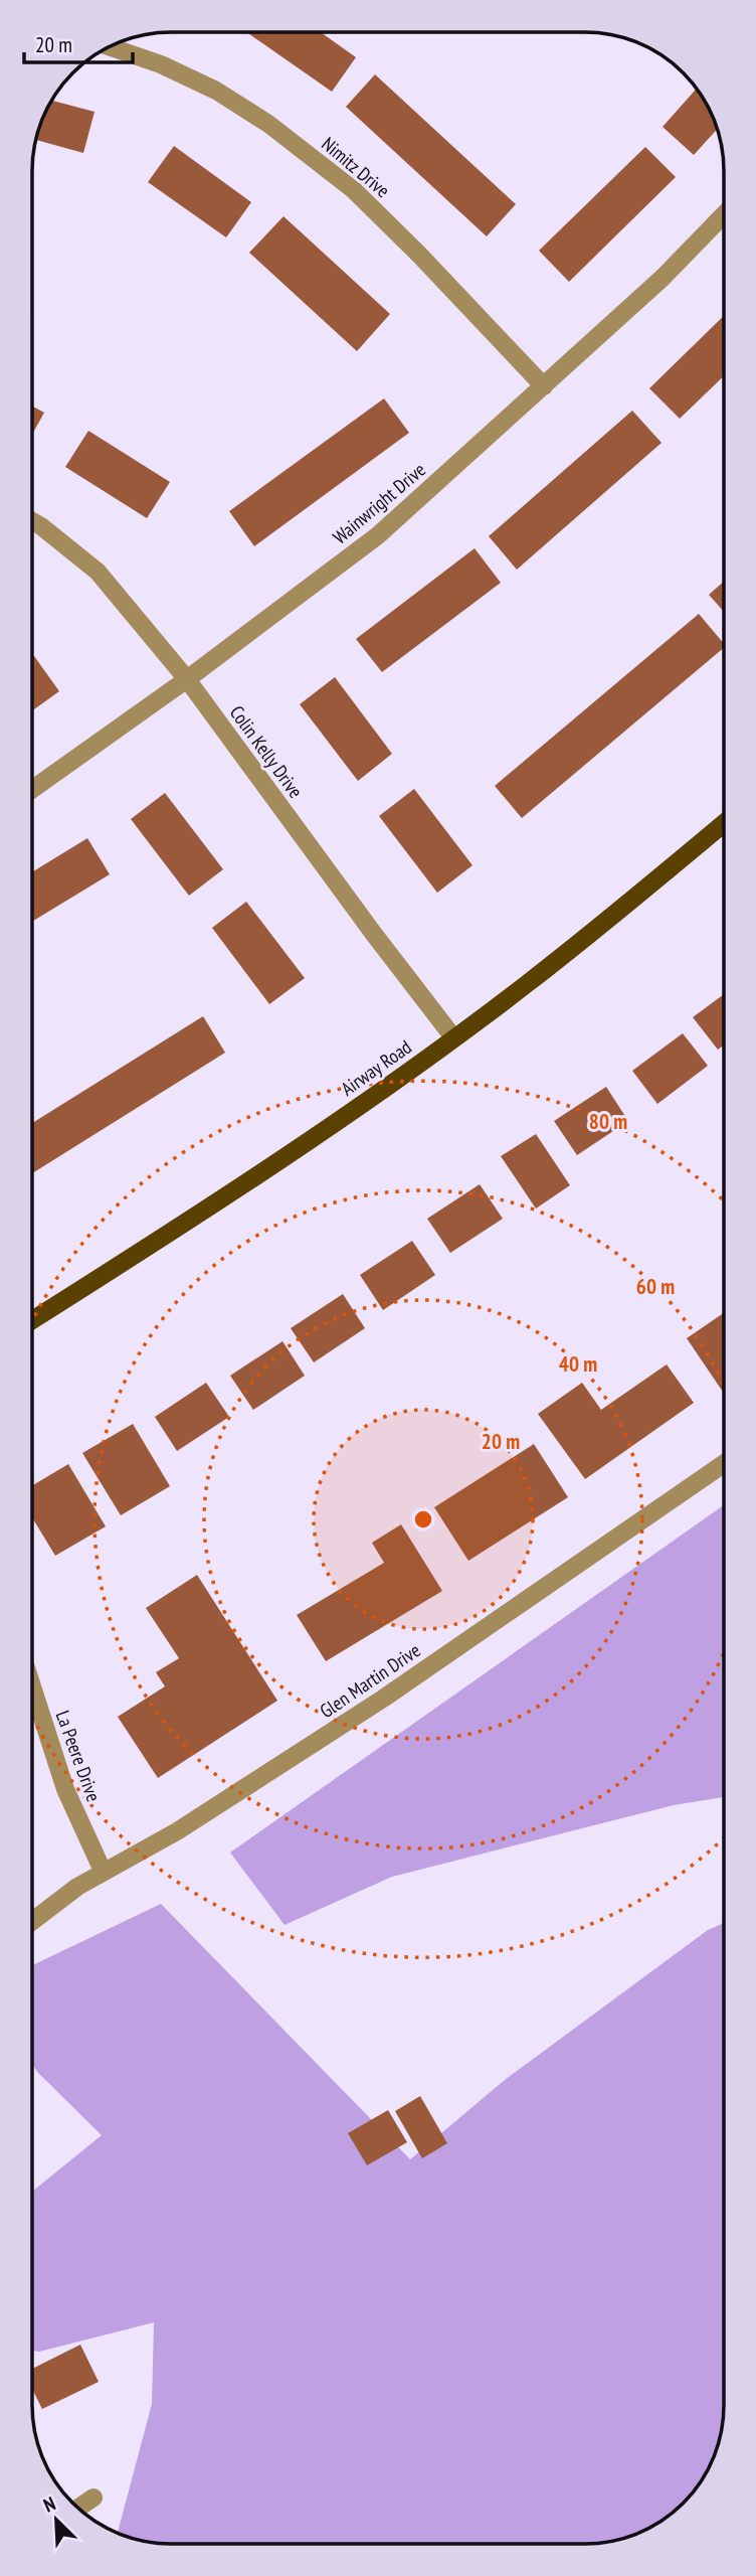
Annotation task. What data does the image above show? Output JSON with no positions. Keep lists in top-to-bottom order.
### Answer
{
  "streets": {
    "main road": ["Airway Road"],
    "street": [
      "Nimitz Drive",
      "Wainwright Drive",
      "Colin Kelly Drive",
      "Glen Martin Drive",
      "La Peere Drive"
    ]
  },
  "crossings": [
    ["Nimitz Drive", "Wainwright Drive"],
    ["Wainwright Drive", "Colin Kelly Drive"],
    ["Colin Kelly Drive", "Airway Road"],
    ["Glen Martin Drive", "La Peere Drive"]
  ],
  "scale_bar": "20 m",
  "north": "top left",
  "rings": [
    "80 m",
    "60 m",
    "40 m",
    "20 m"
  ]
}
